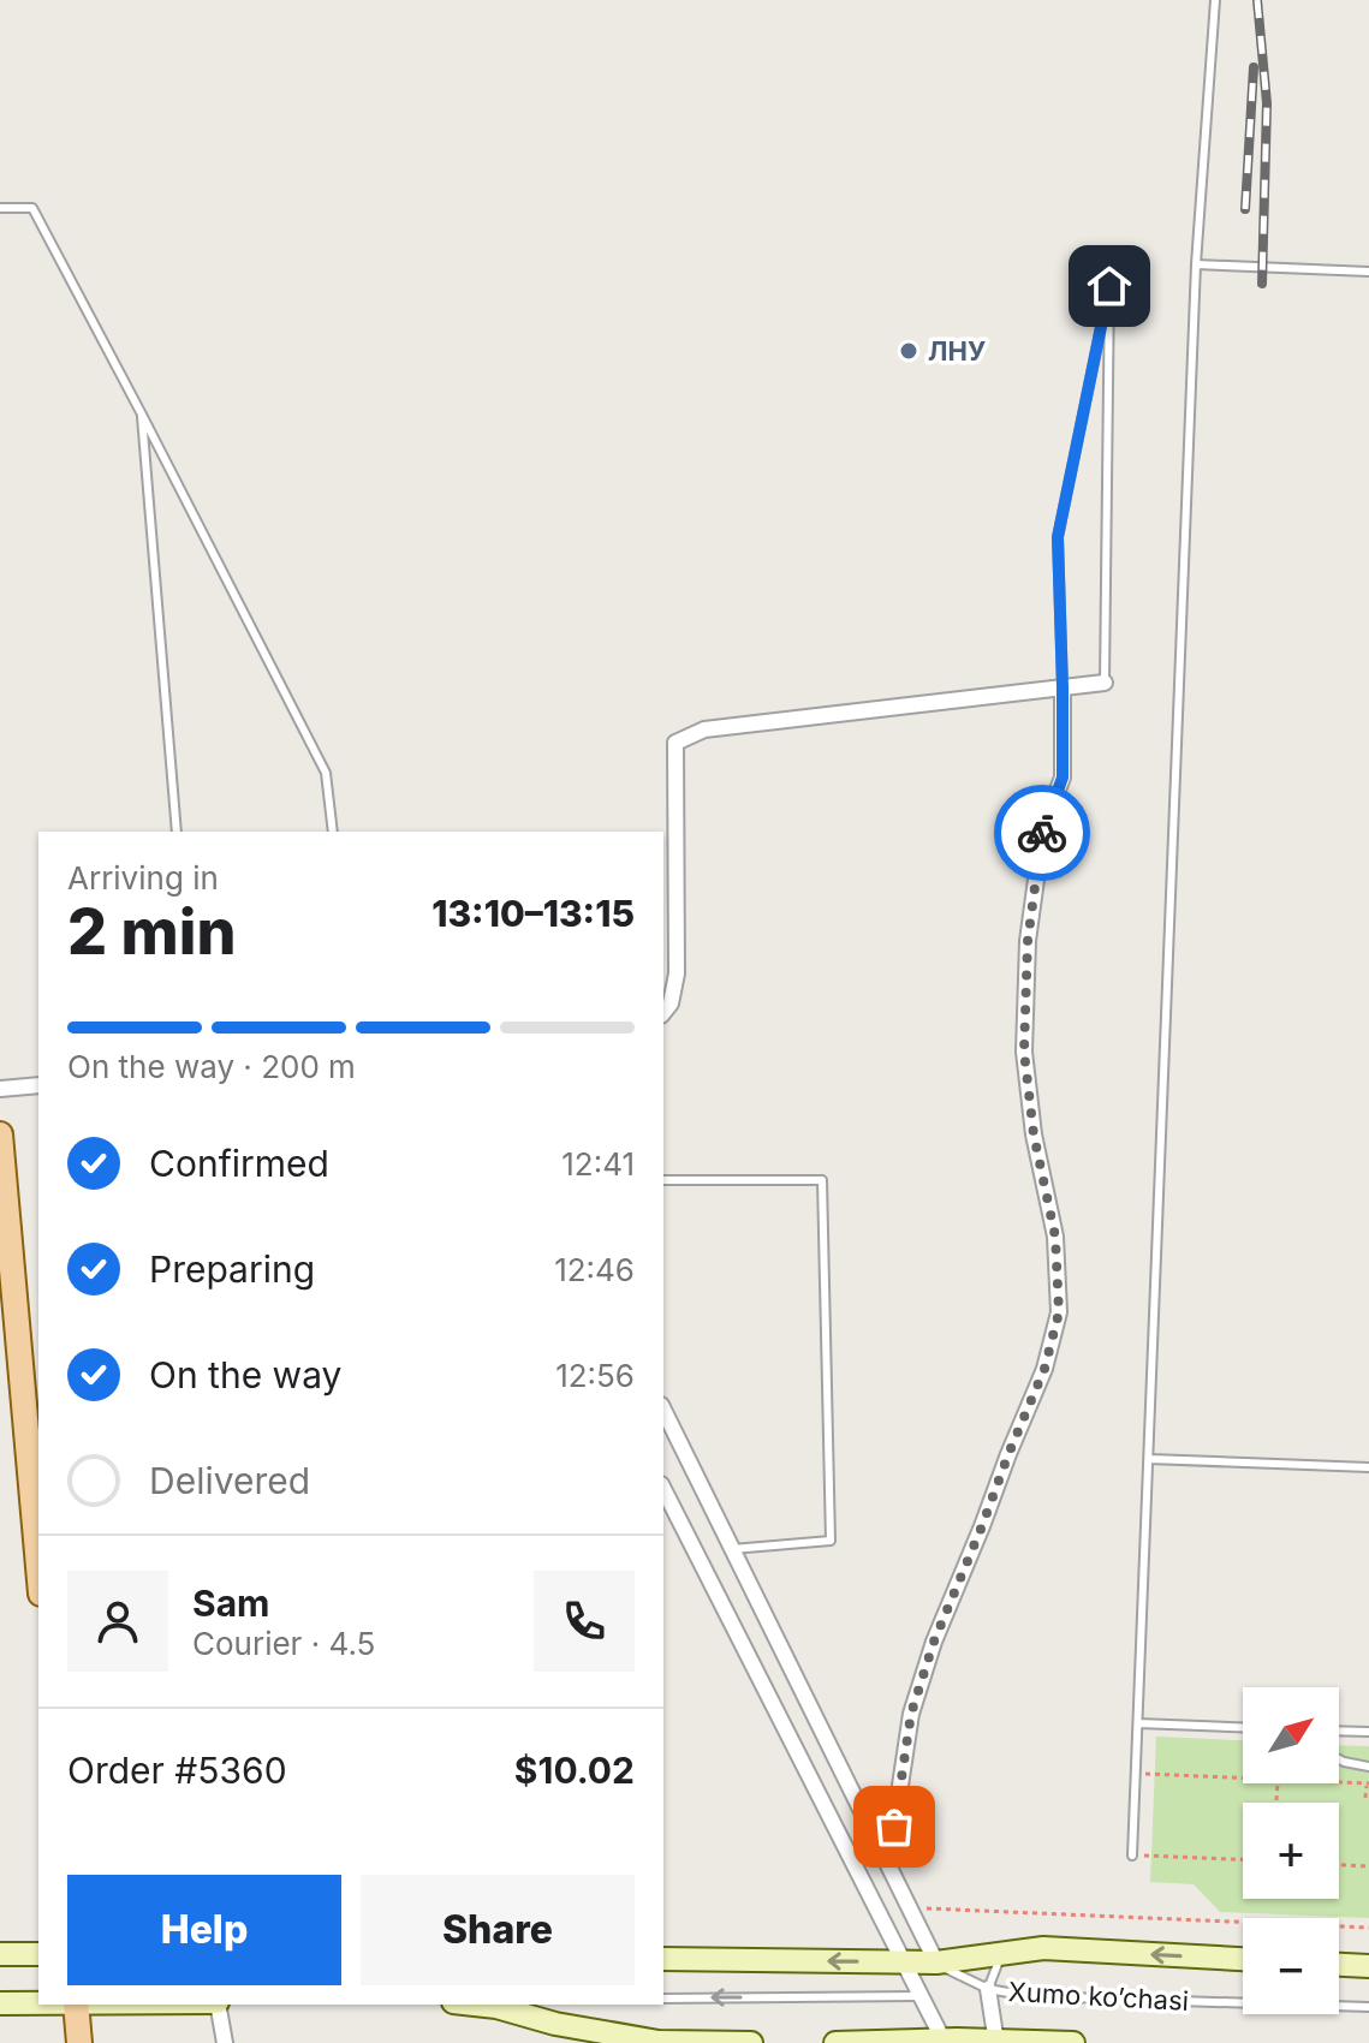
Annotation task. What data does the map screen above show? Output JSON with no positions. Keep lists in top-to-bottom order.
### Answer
{
  "streets": {
    "main road": ["Xumo ko’chasi"]
  },
  "places": ["ЛНУ"],
  "north": "top right",
  "page": {
    "heading": ["2 min", "Arriving in", "13:10–13:15"],
    "panel": [
      "Sam",
      "Courier · 4.5",
      "Order #5360",
      "$10.02"
    ],
    "bar": "On the way · 200 m",
    "list": [
      ["Confirmed", "12:41"],
      ["Preparing", "12:46"],
      ["On the way", "12:56"],
      "Delivered"
    ],
    "map_buttons": ["+", "−"],
    "buttons": ["Help", "Share"]
  }
}
